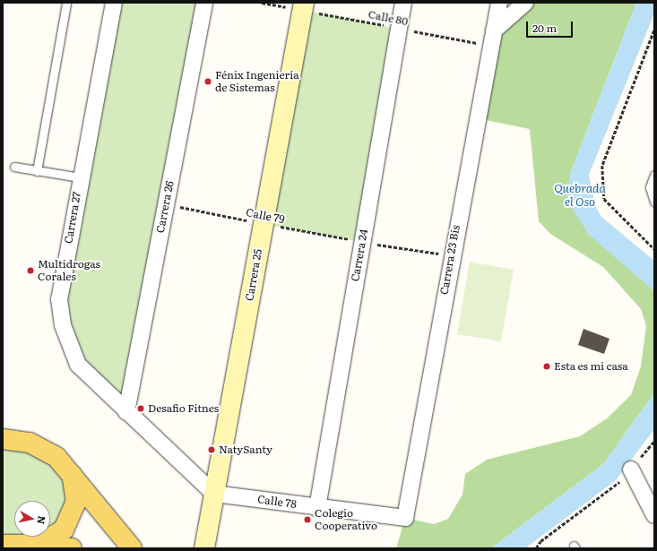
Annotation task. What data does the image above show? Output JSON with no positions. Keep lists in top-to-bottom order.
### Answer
{
  "streets": {
    "street": [
      "Carrera 26",
      "Carrera 27",
      "Carrera 24",
      "Carrera 23 Bis",
      "Carrera 25",
      "Calle 78"
    ],
    "path": ["Calle 80", "Calle 79"]
  },
  "crossings": [
    ["Calle 80", "Carrera 24"],
    ["Calle 80", "Carrera 23 Bis"],
    ["Calle 80", "Carrera 25"],
    ["Carrera 26", "Calle 79"],
    ["Carrera 26", "Carrera 27"],
    ["Calle 79", "Carrera 24"],
    ["Calle 79", "Carrera 23 Bis"],
    ["Calle 79", "Carrera 25"],
    ["Carrera 27", "Carrera 25"],
    ["Carrera 27", "Calle 78"],
    ["Carrera 24", "Calle 78"],
    ["Carrera 23 Bis", "Calle 78"],
    ["Carrera 25", "Calle 78"]
  ],
  "water": ["Quebrada el Oso"],
  "places": [
    "Fénix Ingeniería de Sistemas",
    "Multidrogas Corales",
    "Esta es mi casa",
    "Desafio Fitnes",
    "NatySanty",
    "Colegio Cooperativo"
  ],
  "scale_bar": "20 m",
  "north": "right"
}
